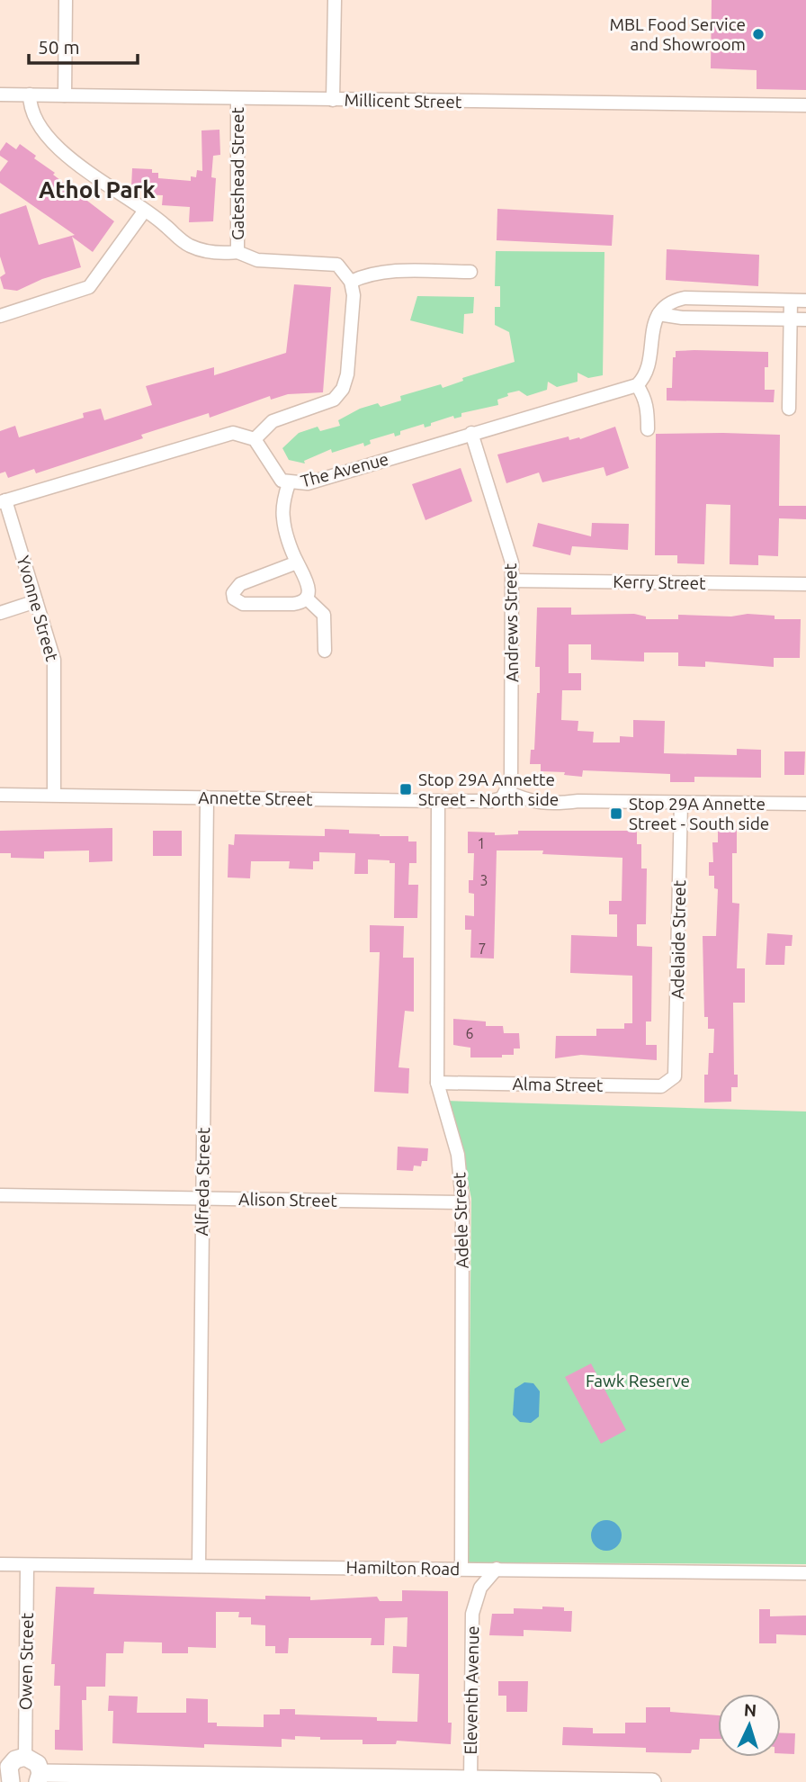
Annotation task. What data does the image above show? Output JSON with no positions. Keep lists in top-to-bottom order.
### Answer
{
  "streets": {
    "street": [
      "Millicent Street",
      "Gateshead Street",
      "The Avenue",
      "Kerry Street",
      "Yvonne Street",
      "Andrews Street",
      "Annette Street",
      "Adelaide Street",
      "Alma Street",
      "Alfreda Street",
      "Alison Street",
      "Adele Street",
      "Hamilton Road",
      "Owen Street",
      "Eleventh Avenue"
    ]
  },
  "crossings": [
    ["Millicent Street", "Gateshead Street"],
    ["The Avenue", "Andrews Street"],
    ["Kerry Street", "Andrews Street"],
    ["Yvonne Street", "Annette Street"],
    ["Andrews Street", "Annette Street"],
    ["Annette Street", "Alfreda Street"],
    ["Annette Street", "Adele Street"],
    ["Adelaide Street", "Alma Street"],
    ["Alma Street", "Adele Street"],
    ["Alfreda Street", "Alison Street"],
    ["Alfreda Street", "Hamilton Road"],
    ["Alison Street", "Adele Street"],
    ["Adele Street", "Hamilton Road"],
    ["Hamilton Road", "Owen Street"],
    ["Hamilton Road", "Eleventh Avenue"]
  ],
  "districts": ["Athol Park"],
  "parks": ["Fawk Reserve"],
  "places": {
    "other": ["MBL Food Service and Showroom"],
    "transit": ["Stop 29A Annette Street - North side", "Stop 29A Annette Street - South side"]
  },
  "house_numbers": [
    "1",
    "3",
    "7",
    "6"
  ],
  "scale_bar": "50 m",
  "north": "top"
}
